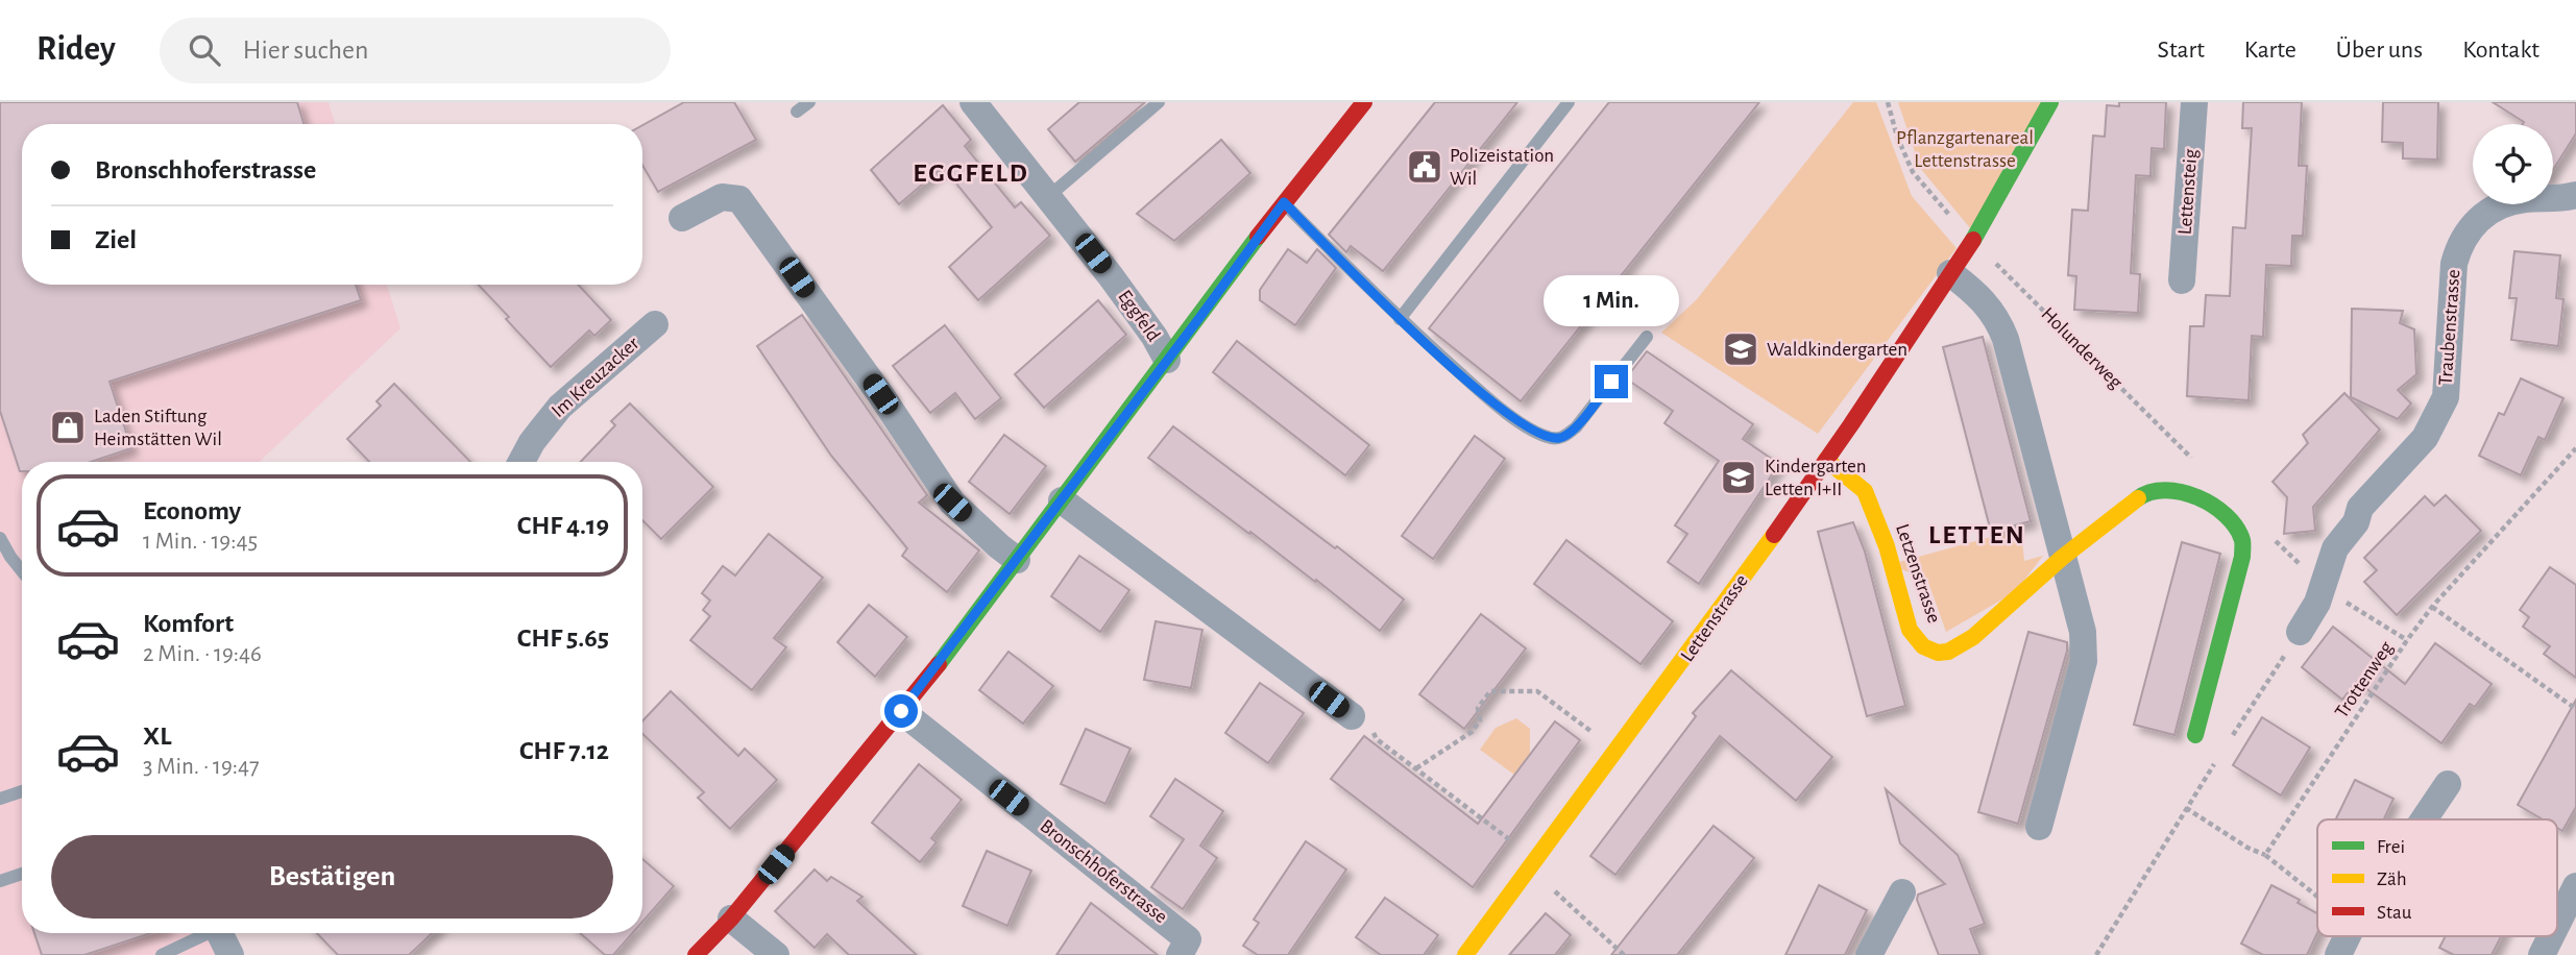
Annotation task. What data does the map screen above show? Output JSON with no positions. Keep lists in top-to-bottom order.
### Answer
{
  "streets": {
    "street": [
      "Lettensteig",
      "Eggfeld",
      "Traubenstrasse",
      "Im Kreuzacker",
      "Letzenstrasse",
      "Lettenstrasse",
      "Bronschhoferstrasse"
    ],
    "path": ["Holunderweg", "Trottenweg"]
  },
  "crossings": [
    ["Holunderweg", "Lettenstrasse"],
    ["Letzenstrasse", "Lettenstrasse"]
  ],
  "districts": ["EGGFELD", "LETTEN"],
  "parks": ["Pflanzgartenareal Lettenstrasse"],
  "places": {
    "public building": ["Polizeistation Wil"],
    "school or university": ["Waldkindergarten", "Kindergarten Letten I+II"],
    "shop": ["Laden Stiftung Heimstätten Wil"]
  },
  "legend": ["Frei", "Zäh", "Stau"],
  "page": {
    "header": "Ridey",
    "search": "Hier suchen",
    "nav": [
      "Start",
      "Karte",
      "Über uns",
      "Kontakt"
    ],
    "banner": ["Bronschhoferstrasse", "Ziel"],
    "bubble": "1 Min.",
    "list": [
      {
        "name": "Economy",
        "note": "1 Min. · 19:45",
        "value": "CHF 4.19"
      },
      {
        "name": "Komfort",
        "note": "2 Min. · 19:46",
        "value": "CHF 5.65"
      },
      {
        "name": "XL",
        "note": "3 Min. · 19:47",
        "value": "CHF 7.12"
      }
    ],
    "buttons": "Bestätigen"
  }
}
